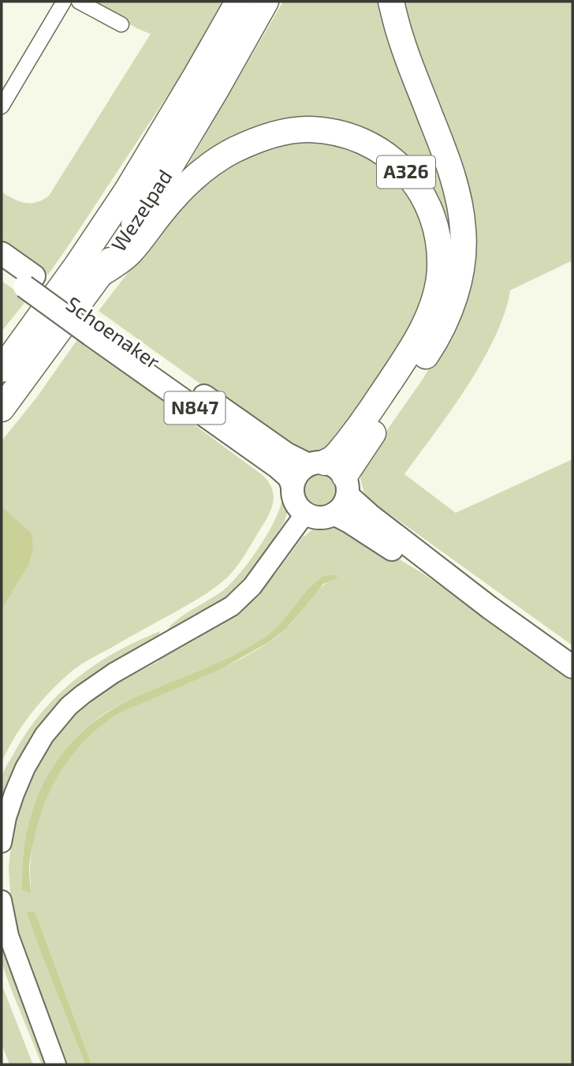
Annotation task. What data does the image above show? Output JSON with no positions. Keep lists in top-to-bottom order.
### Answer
{
  "streets": {
    "highway": ["A326", "Wezelpad"],
    "main road": ["Schoenaker", "N847"]
  },
  "crossings": [
    ["A326", "Wezelpad"],
    ["A326", "Schoenaker"],
    ["A326", "N847"],
    ["Schoenaker", "N847"]
  ]
}
